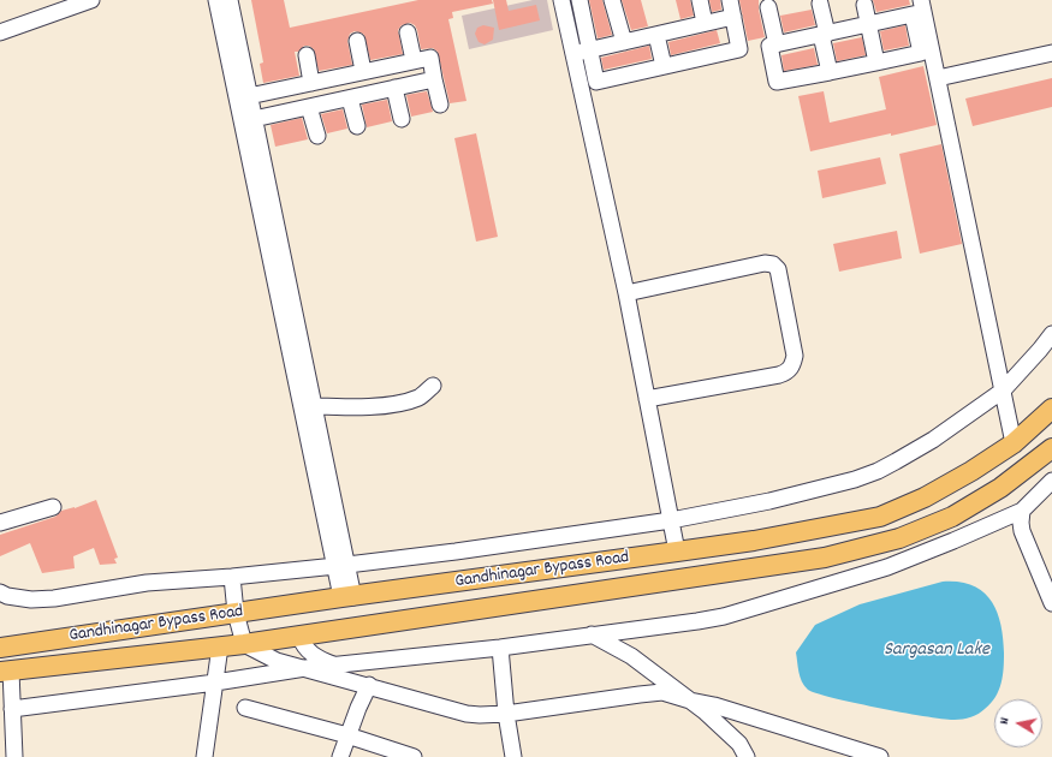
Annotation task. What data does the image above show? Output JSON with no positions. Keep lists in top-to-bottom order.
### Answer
{
  "streets": {
    "main road": ["Gandhinagar Bypass Road"]
  },
  "water": ["Sargasan Lake"],
  "north": "left"
}
